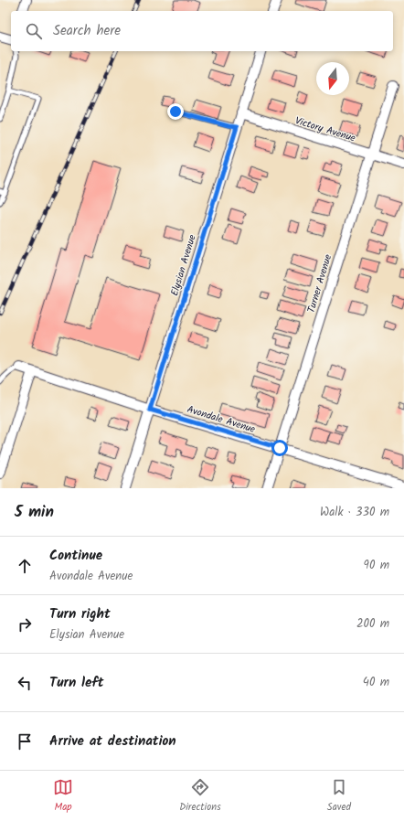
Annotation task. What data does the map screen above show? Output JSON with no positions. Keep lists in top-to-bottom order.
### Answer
{
  "streets": {
    "street": [
      "Victory Avenue",
      "Elysian Avenue",
      "Turner Avenue",
      "Avondale Avenue"
    ]
  },
  "crossings": [
    ["Victory Avenue", "Elysian Avenue"],
    ["Victory Avenue", "Turner Avenue"],
    ["Elysian Avenue", "Avondale Avenue"],
    ["Turner Avenue", "Avondale Avenue"]
  ],
  "north": "bottom",
  "page": {
    "search": "Search here",
    "heading": ["5 min", "Walk · 330 m"],
    "list": [
      ["Continue", "Avondale Avenue", "90 m"],
      ["Turn right", "Elysian Avenue", "200 m"],
      ["Turn left", "40 m"],
      "Arrive at destination"
    ],
    "nav": ["Map", "Directions", "Saved"]
  }
}
